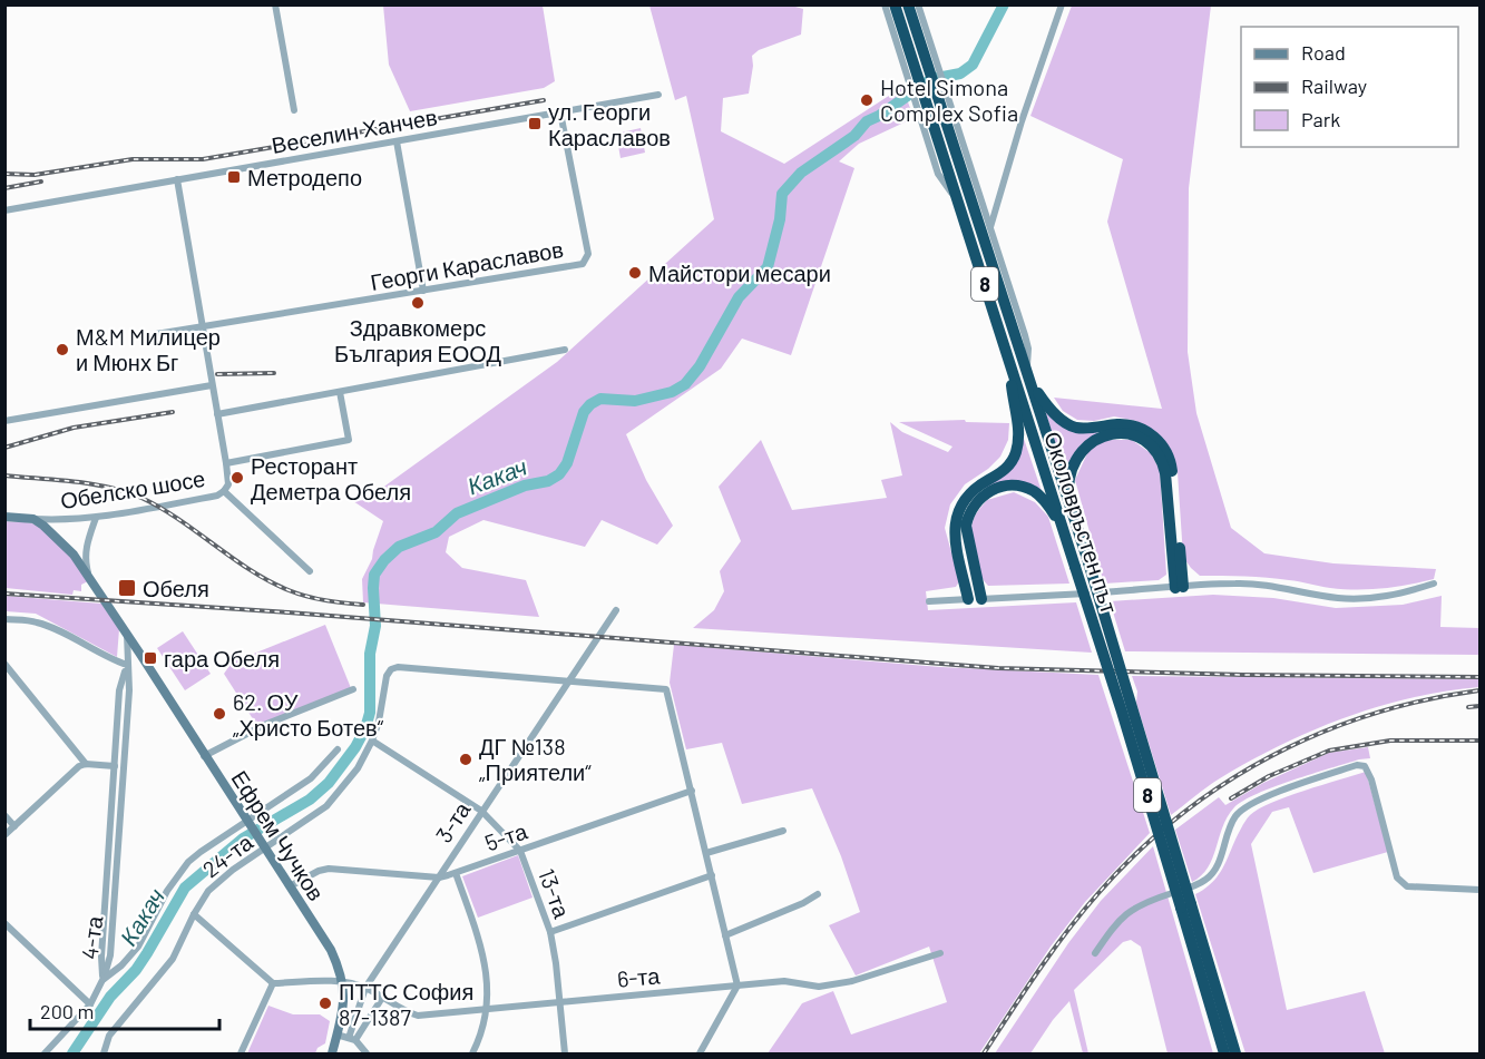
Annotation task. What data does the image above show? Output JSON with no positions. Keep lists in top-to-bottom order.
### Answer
{
  "streets": {
    "highway": ["8", "Околовръстен път"],
    "street": [
      "Веселин Ханчев",
      "Георги Караславов",
      "Обелско шосе",
      "3-та",
      "Ефрем Чучков",
      "5-та",
      "24-та",
      "13-та",
      "4-та",
      "6-та"
    ]
  },
  "crossings": [
    ["Веселин Ханчев", "Георги Караславов"],
    ["Обелско шосе", "Ефрем Чучков"],
    ["3-та", "5-та"],
    ["3-та", "24-та"],
    ["3-та", "13-та"],
    ["3-та", "6-та"],
    ["Ефрем Чучков", "5-та"],
    ["Ефрем Чучков", "24-та"],
    ["Ефрем Чучков", "4-та"],
    ["Ефрем Чучков", "6-та"],
    ["5-та", "13-та"],
    ["24-та", "13-та"],
    ["24-та", "4-та"],
    ["13-та", "6-та"]
  ],
  "water": ["Какач"],
  "places": {
    "other": [
      "Hotel Simona Complex Sofia",
      "Майстори месари",
      "Здравкомерс България ЕООД",
      "М&M Mилицер и Мюнх Бг",
      "Ресторант Деметра Обеля",
      "62. ОУ „Христо Ботев“",
      "ДГ №138 „Приятели“",
      "ПТТС София 87-1387"
    ],
    "transit": [
      "ул. Георги Караславов",
      "Метродепо",
      "Обеля",
      "гара Обеля"
    ]
  },
  "legend": ["Road", "Railway", "Park"],
  "scale_bar": "200 m"
}
